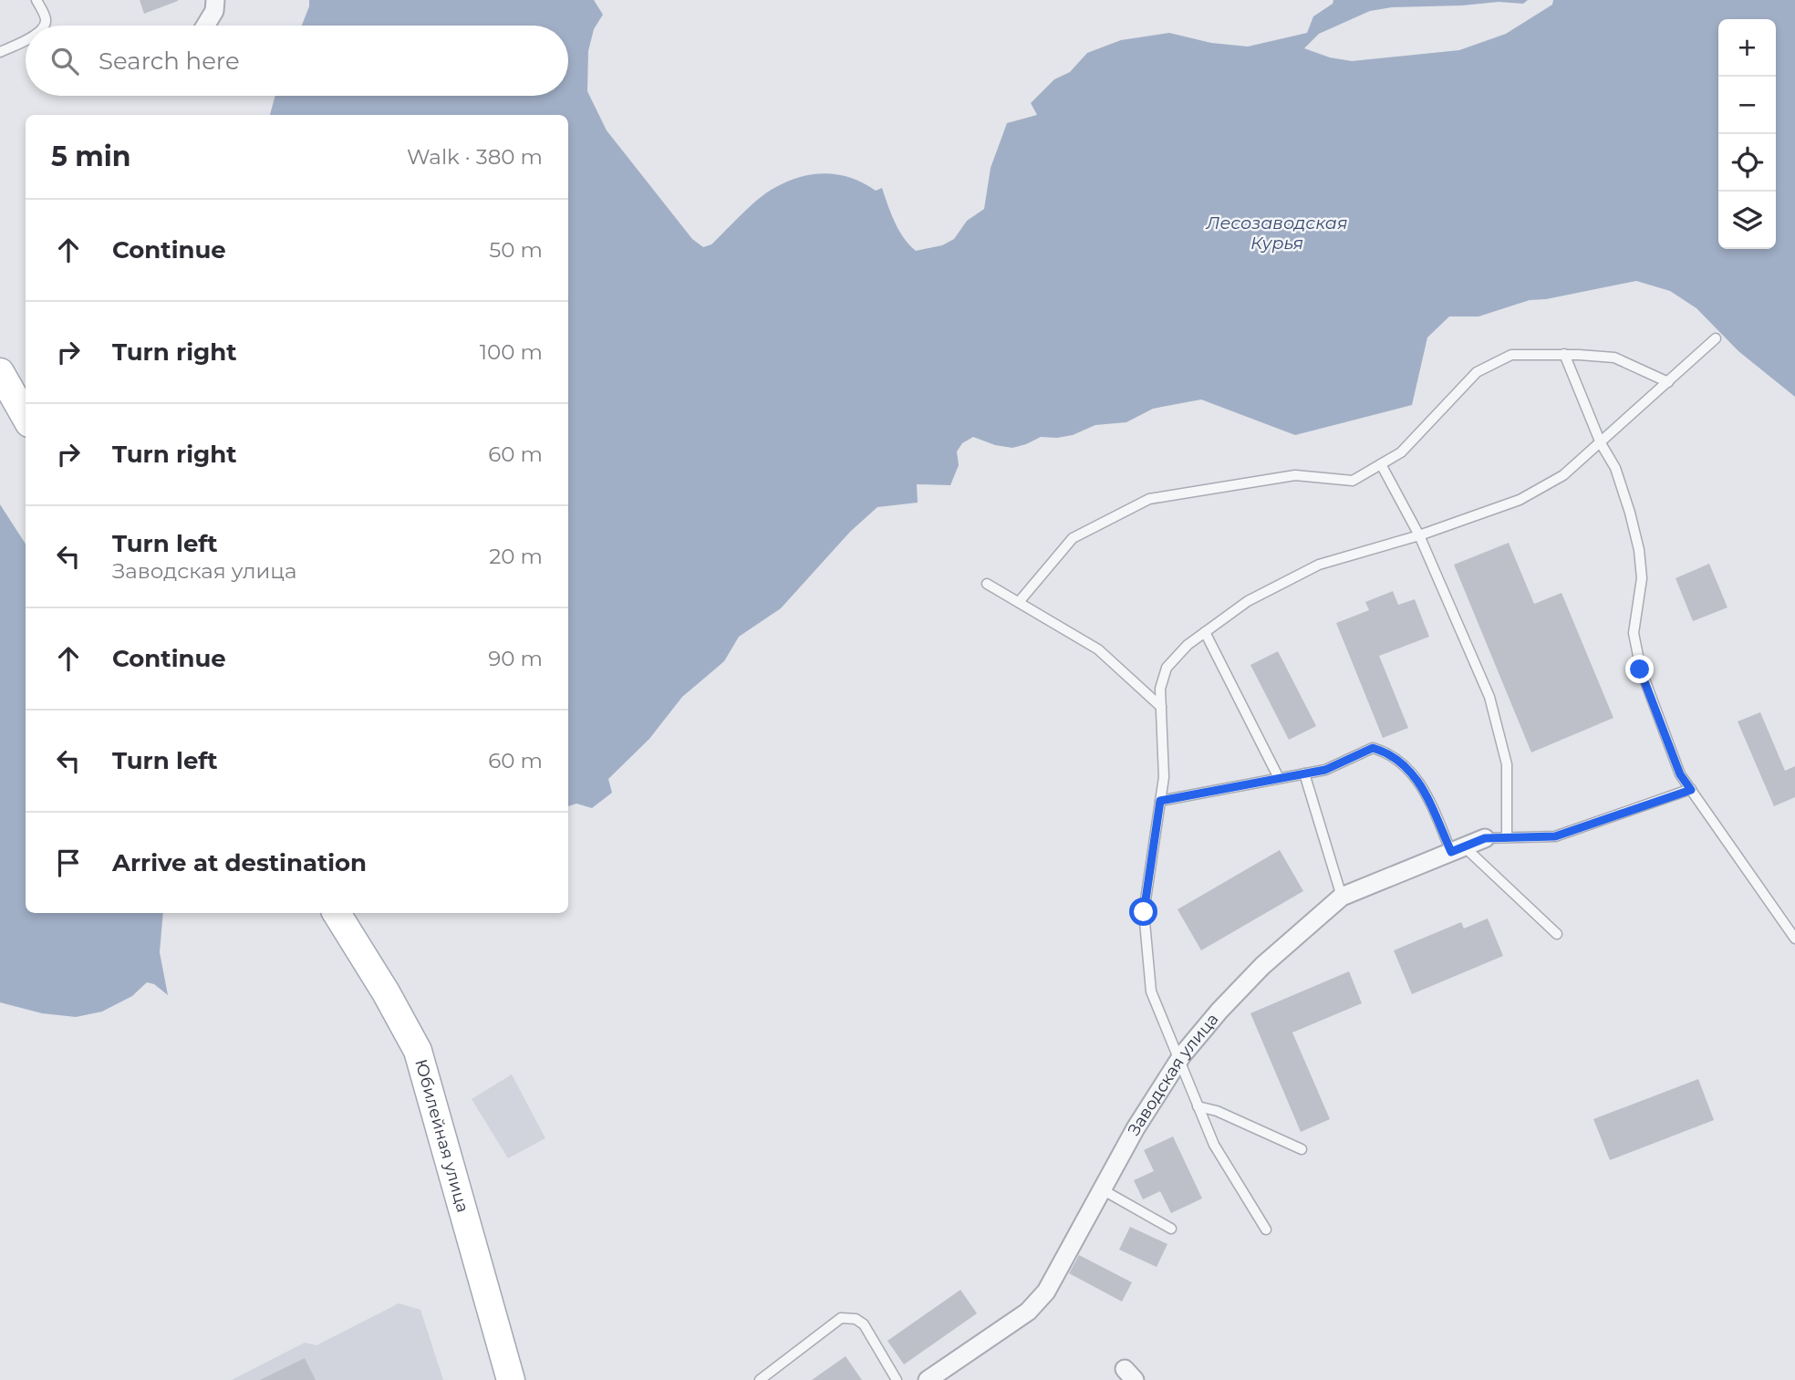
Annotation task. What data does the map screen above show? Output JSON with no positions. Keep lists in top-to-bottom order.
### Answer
{
  "streets": {
    "main road": ["Юбилейная улица"],
    "street": ["Заводская улица"]
  },
  "water": ["Лесозаводская Курья"],
  "page": {
    "map_buttons": ["+", "−"],
    "search": "Search here",
    "heading": ["5 min", "Walk · 380 m"],
    "list": [
      ["Continue", "50 m"],
      ["Turn right", "100 m"],
      ["Turn right", "60 m"],
      ["Turn left", "Заводская улица", "20 m"],
      ["Continue", "90 m"],
      ["Turn left", "60 m"],
      "Arrive at destination"
    ]
  }
}
